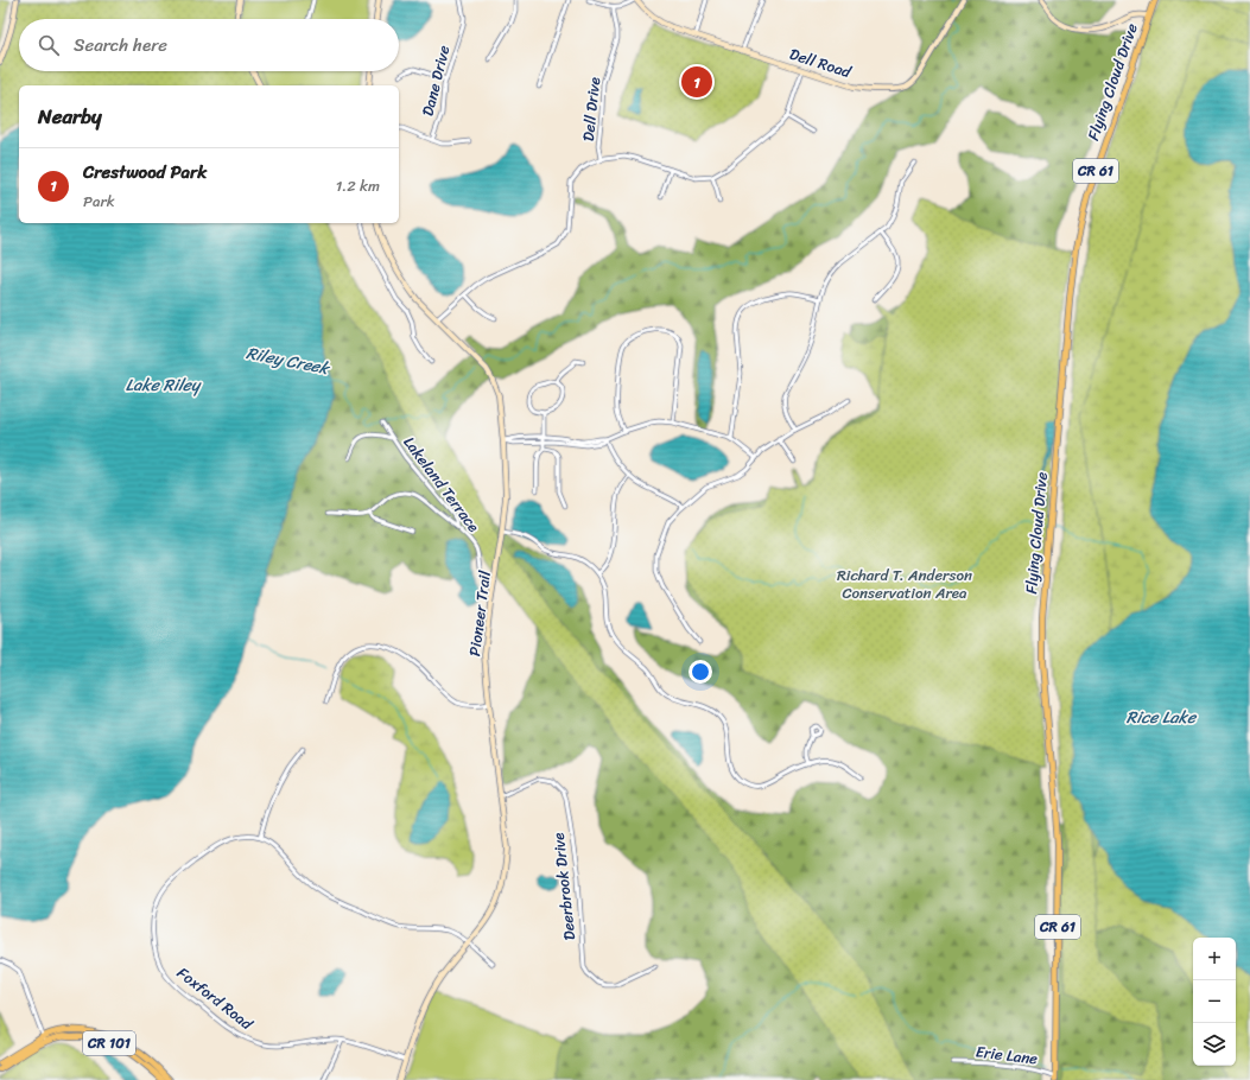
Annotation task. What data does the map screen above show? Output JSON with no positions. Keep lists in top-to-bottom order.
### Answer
{
  "streets": {
    "main road": [
      "Dell Road",
      "Flying Cloud Drive",
      "CR 61",
      "Pioneer Trail",
      "CR 101"
    ],
    "street": [
      "Dane Drive",
      "Dell Drive",
      "Lakeland Terrace",
      "Deerbrook Drive",
      "Foxford Road",
      "Erie Lane"
    ]
  },
  "crossings": [
    ["Flying Cloud Drive", "Erie Lane"],
    ["Lakeland Terrace", "Pioneer Trail"],
    ["Pioneer Trail", "Deerbrook Drive"],
    ["Pioneer Trail", "Foxford Road"]
  ],
  "water": ["Riley Creek", "Lake Riley", "Rice Lake"],
  "parks": ["Richard T. Anderson Conservation Area"],
  "page": {
    "search": "Search here",
    "pins": "1",
    "heading": "Nearby",
    "list": [
      {
        "mark": "1",
        "name": "Crestwood Park",
        "note": "Park",
        "value": "1.2 km"
      }
    ],
    "map_buttons": ["+", "−"]
  }
}
